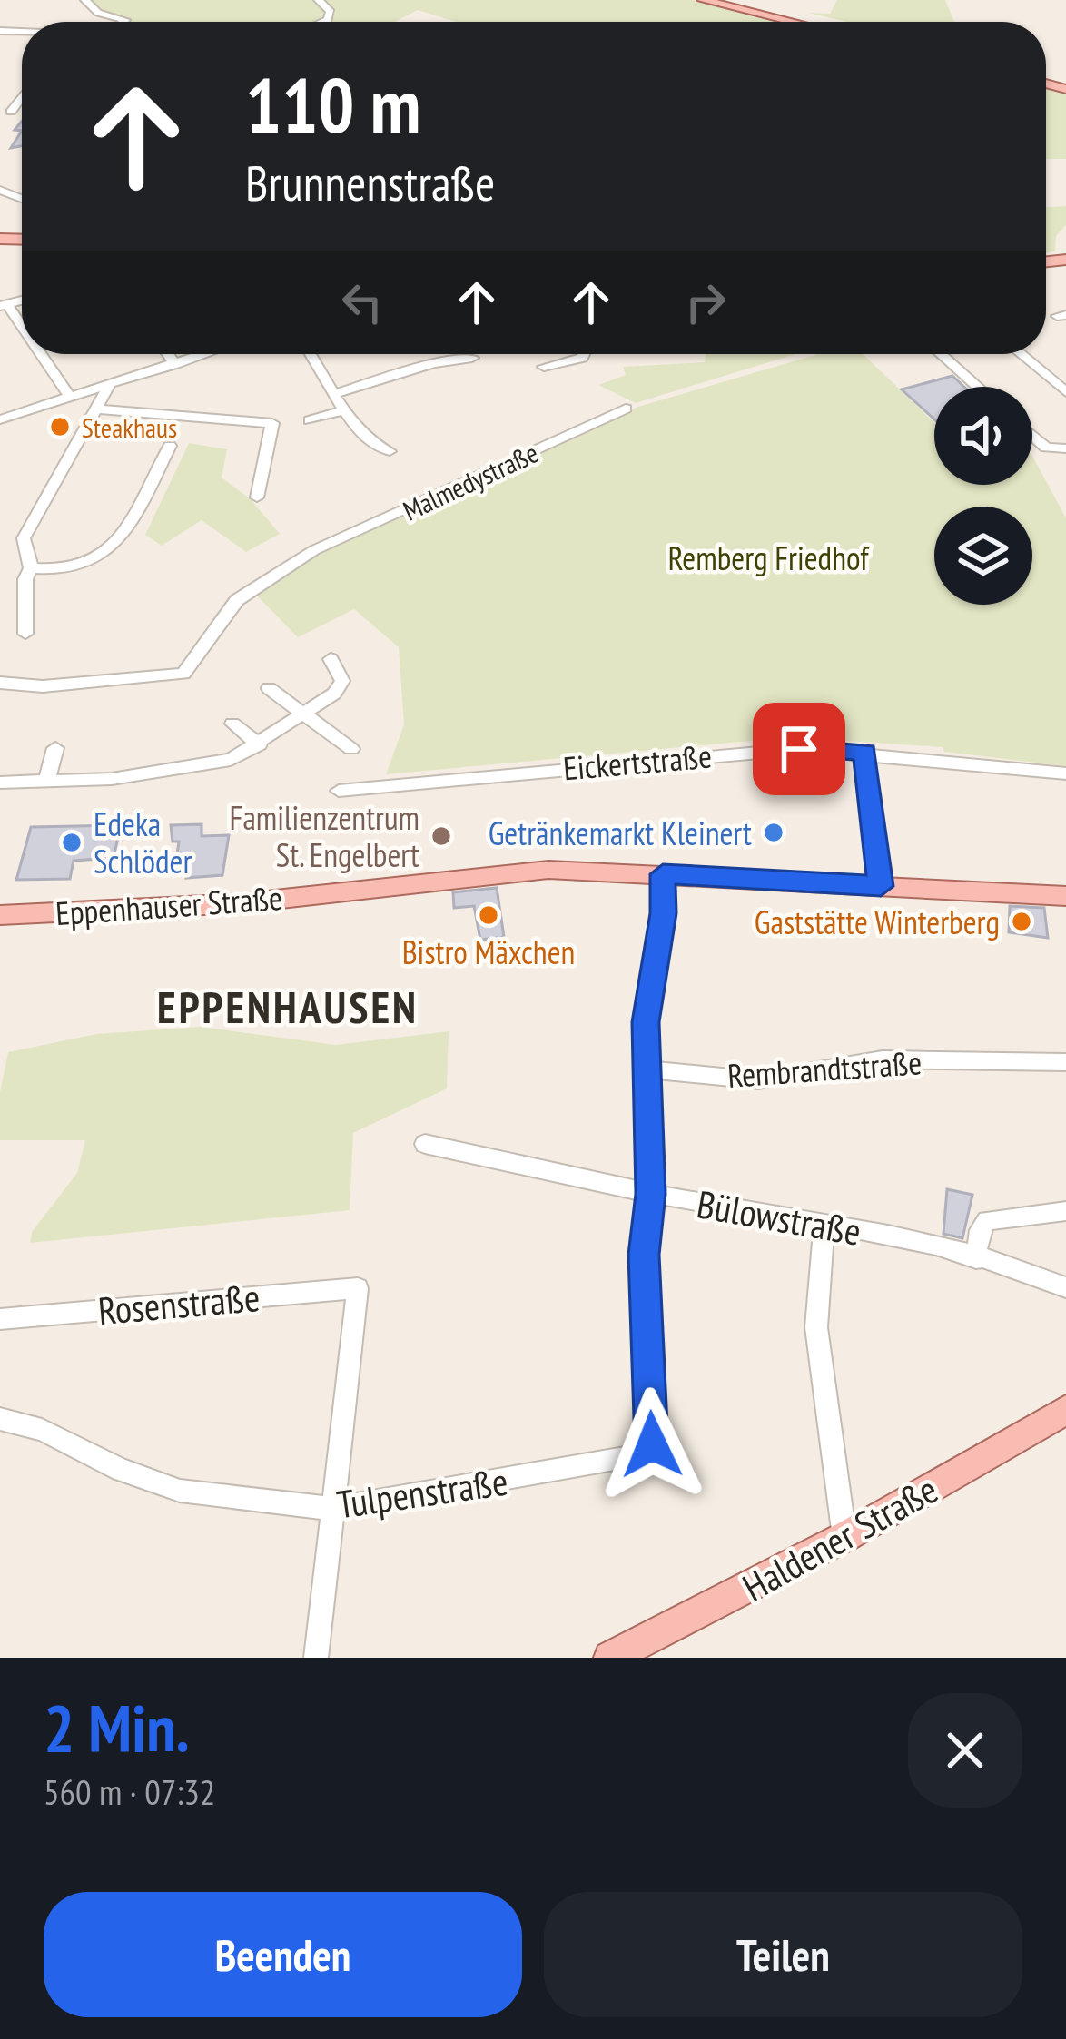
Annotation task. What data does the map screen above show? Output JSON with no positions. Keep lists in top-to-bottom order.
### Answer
{
  "streets": {
    "main road": ["Eppenhauser Straße", "Haldener Straße"],
    "street": [
      "Malmedystraße",
      "Eickertstraße",
      "Rembrandtstraße",
      "Bülowstraße",
      "Rosenstraße",
      "Tulpenstraße"
    ]
  },
  "crossings": [
    ["Bülowstraße", "Tulpenstraße"],
    ["Rosenstraße", "Tulpenstraße"]
  ],
  "districts": ["EPPENHAUSEN"],
  "parks": ["Remberg Friedhof"],
  "places": [
    "Steakhaus",
    "Getränkemarkt Kleinert",
    "Familienzentrum St. Engelbert",
    "Edeka Schlöder",
    "Bistro Mäxchen",
    "Gaststätte Winterberg"
  ],
  "page": {
    "turn": ["110 m", "Brunnenstraße"],
    "heading": ["2 Min.", "560 m · 07:32"],
    "buttons": ["Beenden", "Teilen"]
  }
}
